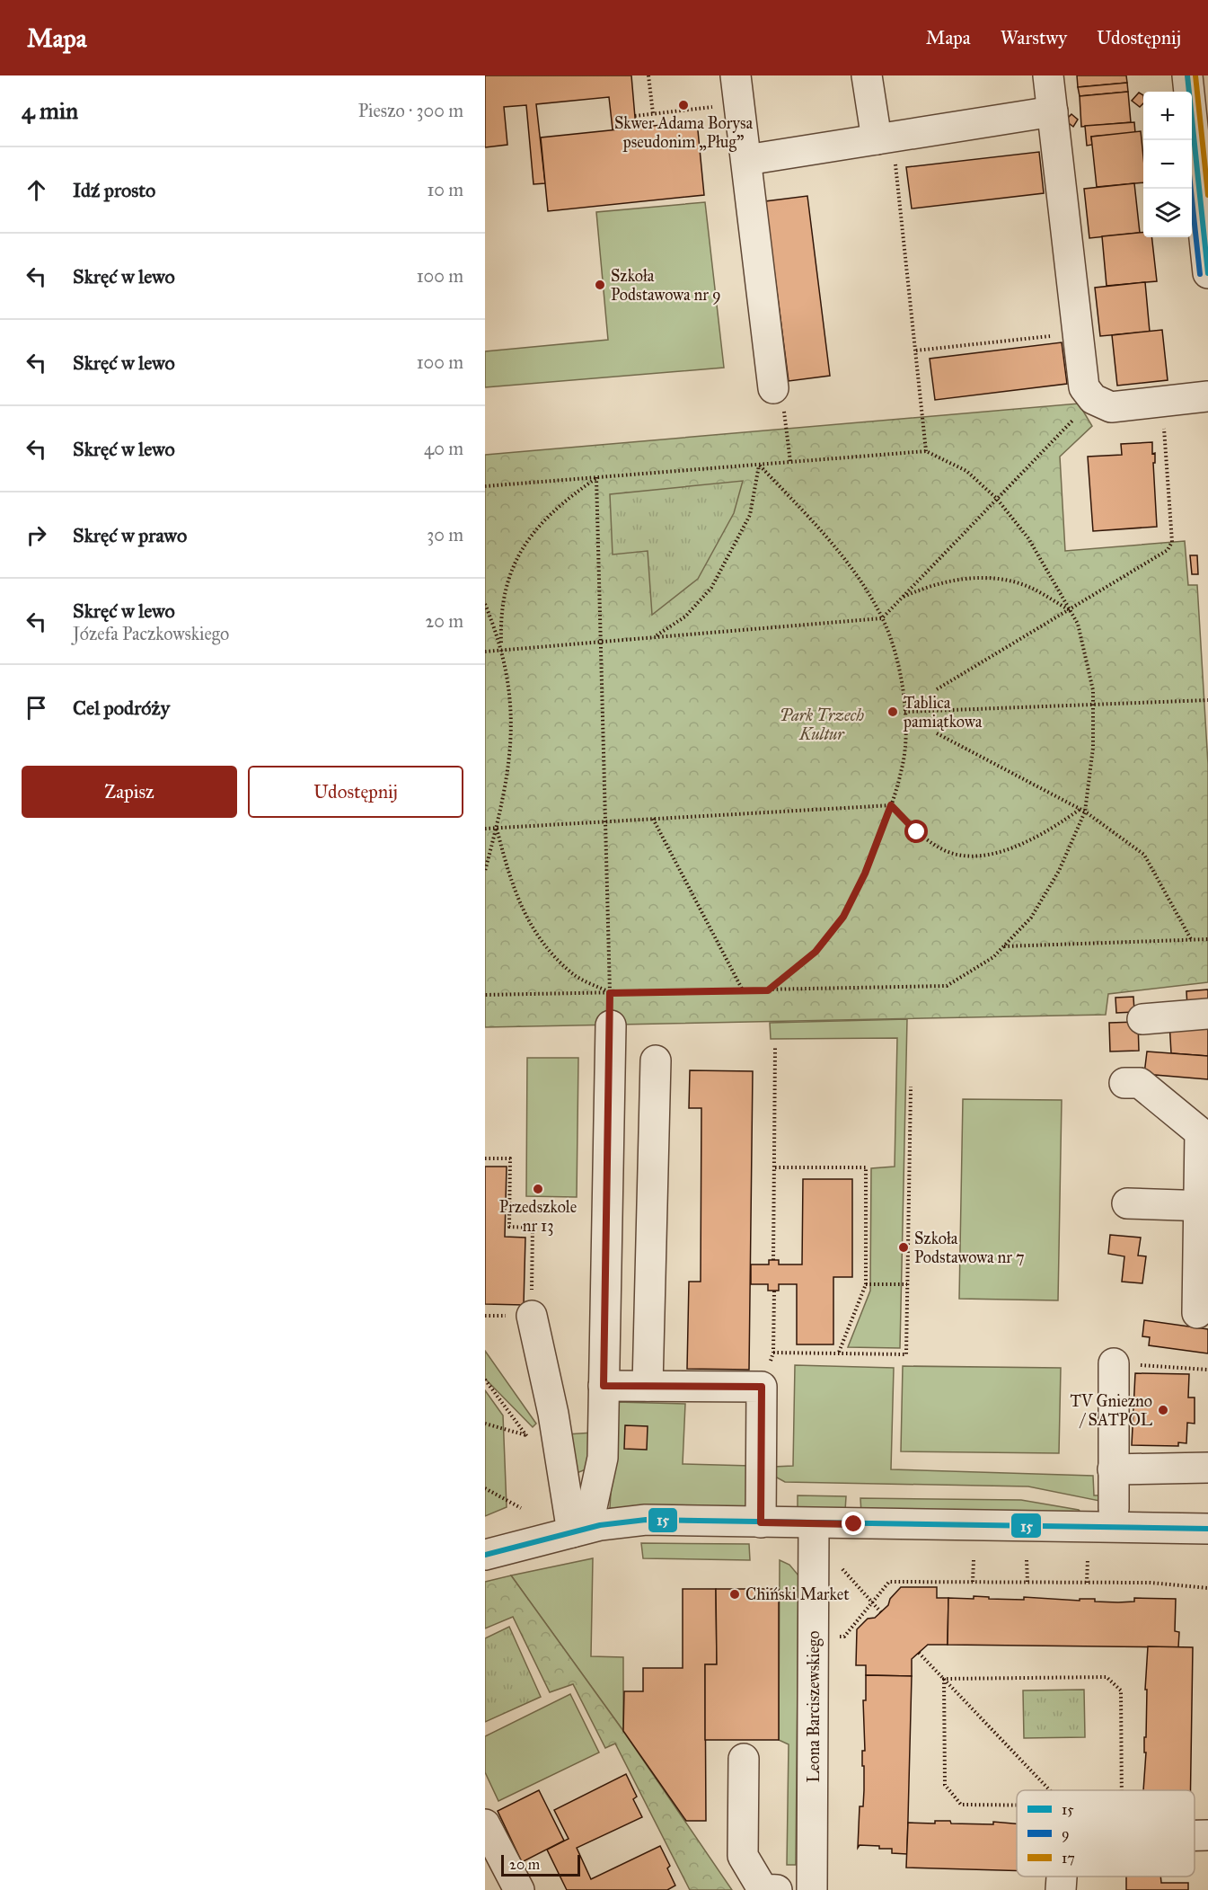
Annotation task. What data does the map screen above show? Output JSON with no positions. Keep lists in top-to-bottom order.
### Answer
{
  "streets": {
    "street": ["Leona Barciszewskiego"]
  },
  "parks": ["Park Trzech Kultur"],
  "places": [
    "Skwer Adama Borysa pseudonim „Pług\"",
    "Szkoła Podstawowa nr 9",
    "Tablica pamiątkowa",
    "Przedszkole nr 13",
    "Szkoła Podstawowa nr 7",
    "TV Gniezno / SATPOL",
    "Chiński Market"
  ],
  "lines": ["transit line 15", "transit line 17", "transit line 9"],
  "legend": ["15", "9", "17"],
  "scale_bar": "20 m",
  "page": {
    "header": "Mapa",
    "nav": ["Mapa", "Warstwy", "Udostępnij"],
    "heading": ["4 min", "Pieszo · 300 m"],
    "map_buttons": ["+", "−"],
    "list": [
      ["Idź prosto", "10 m"],
      ["Skręć w lewo", "100 m"],
      ["Skręć w lewo", "100 m"],
      ["Skręć w lewo", "40 m"],
      ["Skręć w prawo", "30 m"],
      ["Skręć w lewo", "Józefa Paczkowskiego", "20 m"],
      "Cel podróży"
    ],
    "buttons": ["Zapisz", "Udostępnij"],
    "scale": "20 m"
  }
}
